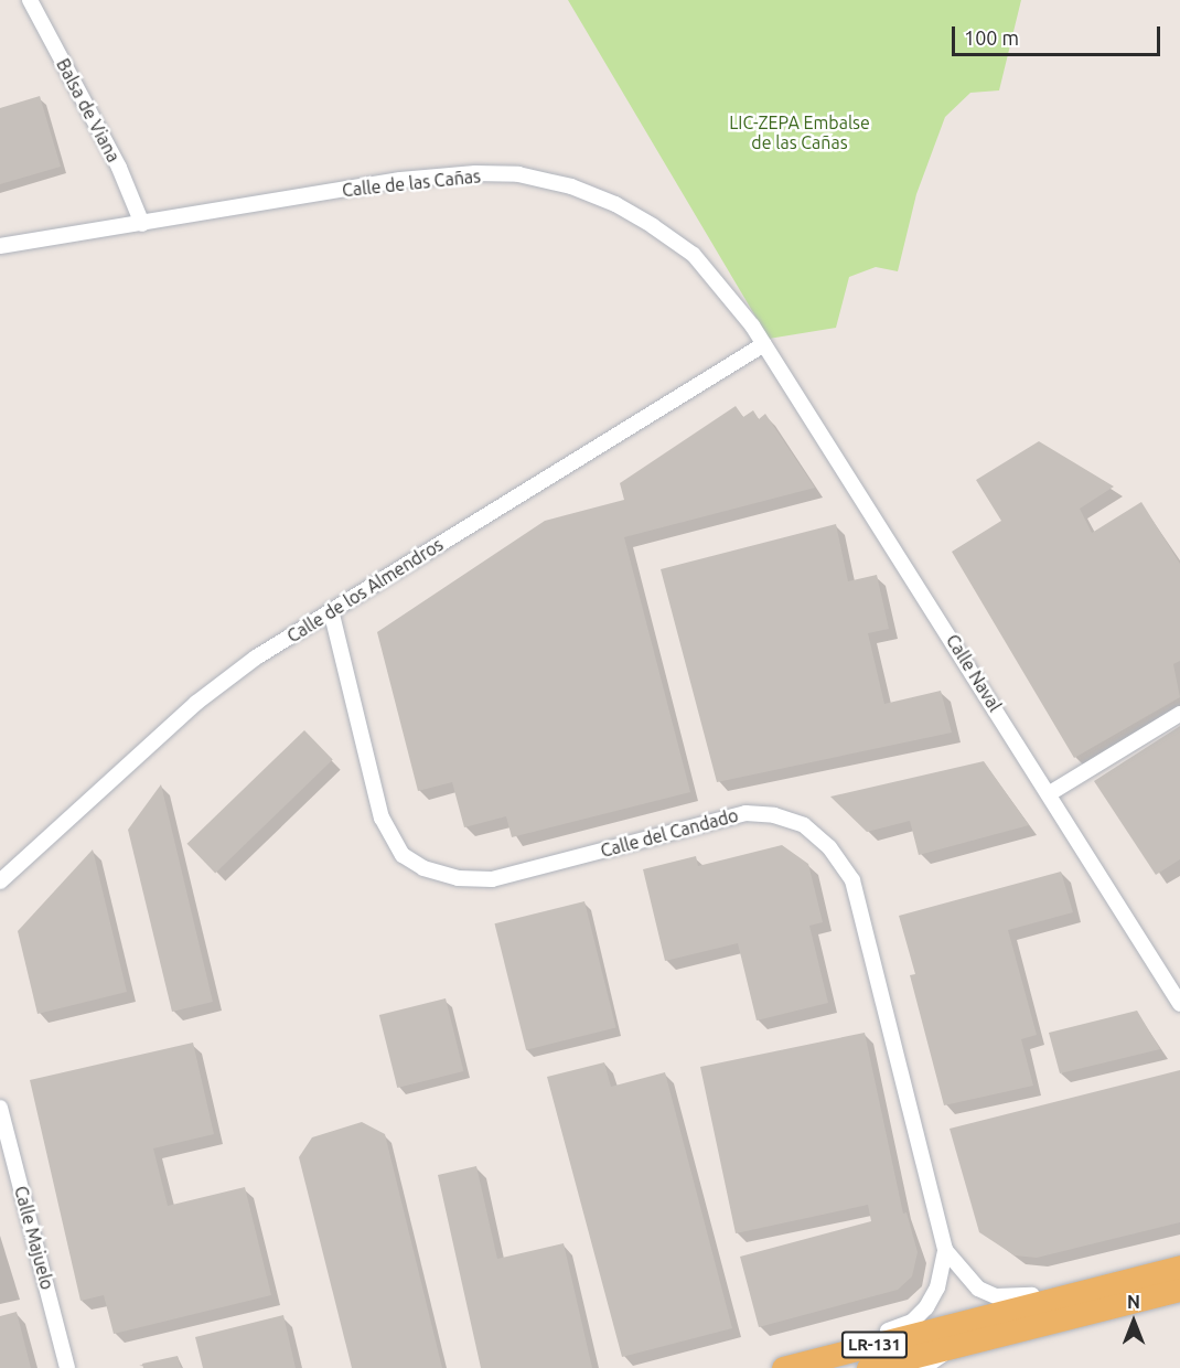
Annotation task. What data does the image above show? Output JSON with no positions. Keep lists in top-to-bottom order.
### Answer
{
  "streets": {
    "main road": ["LR-131"],
    "street": [
      "Balsa de Viana",
      "Calle de las Cañas",
      "Calle de los Almendros",
      "Calle Naval",
      "Calle del Candado",
      "Calle Majuelo"
    ]
  },
  "crossings": [
    ["Balsa de Viana", "Calle de las Cañas"],
    ["Calle de las Cañas", "Calle de los Almendros"],
    ["Calle de las Cañas", "Calle Naval"],
    ["Calle de los Almendros", "Calle Naval"],
    ["Calle de los Almendros", "Calle del Candado"],
    ["Calle del Candado", "LR-131"]
  ],
  "parks": ["LIC-ZEPA Embalse de las Cañas"],
  "scale_bar": "100 m",
  "north": "top"
}
